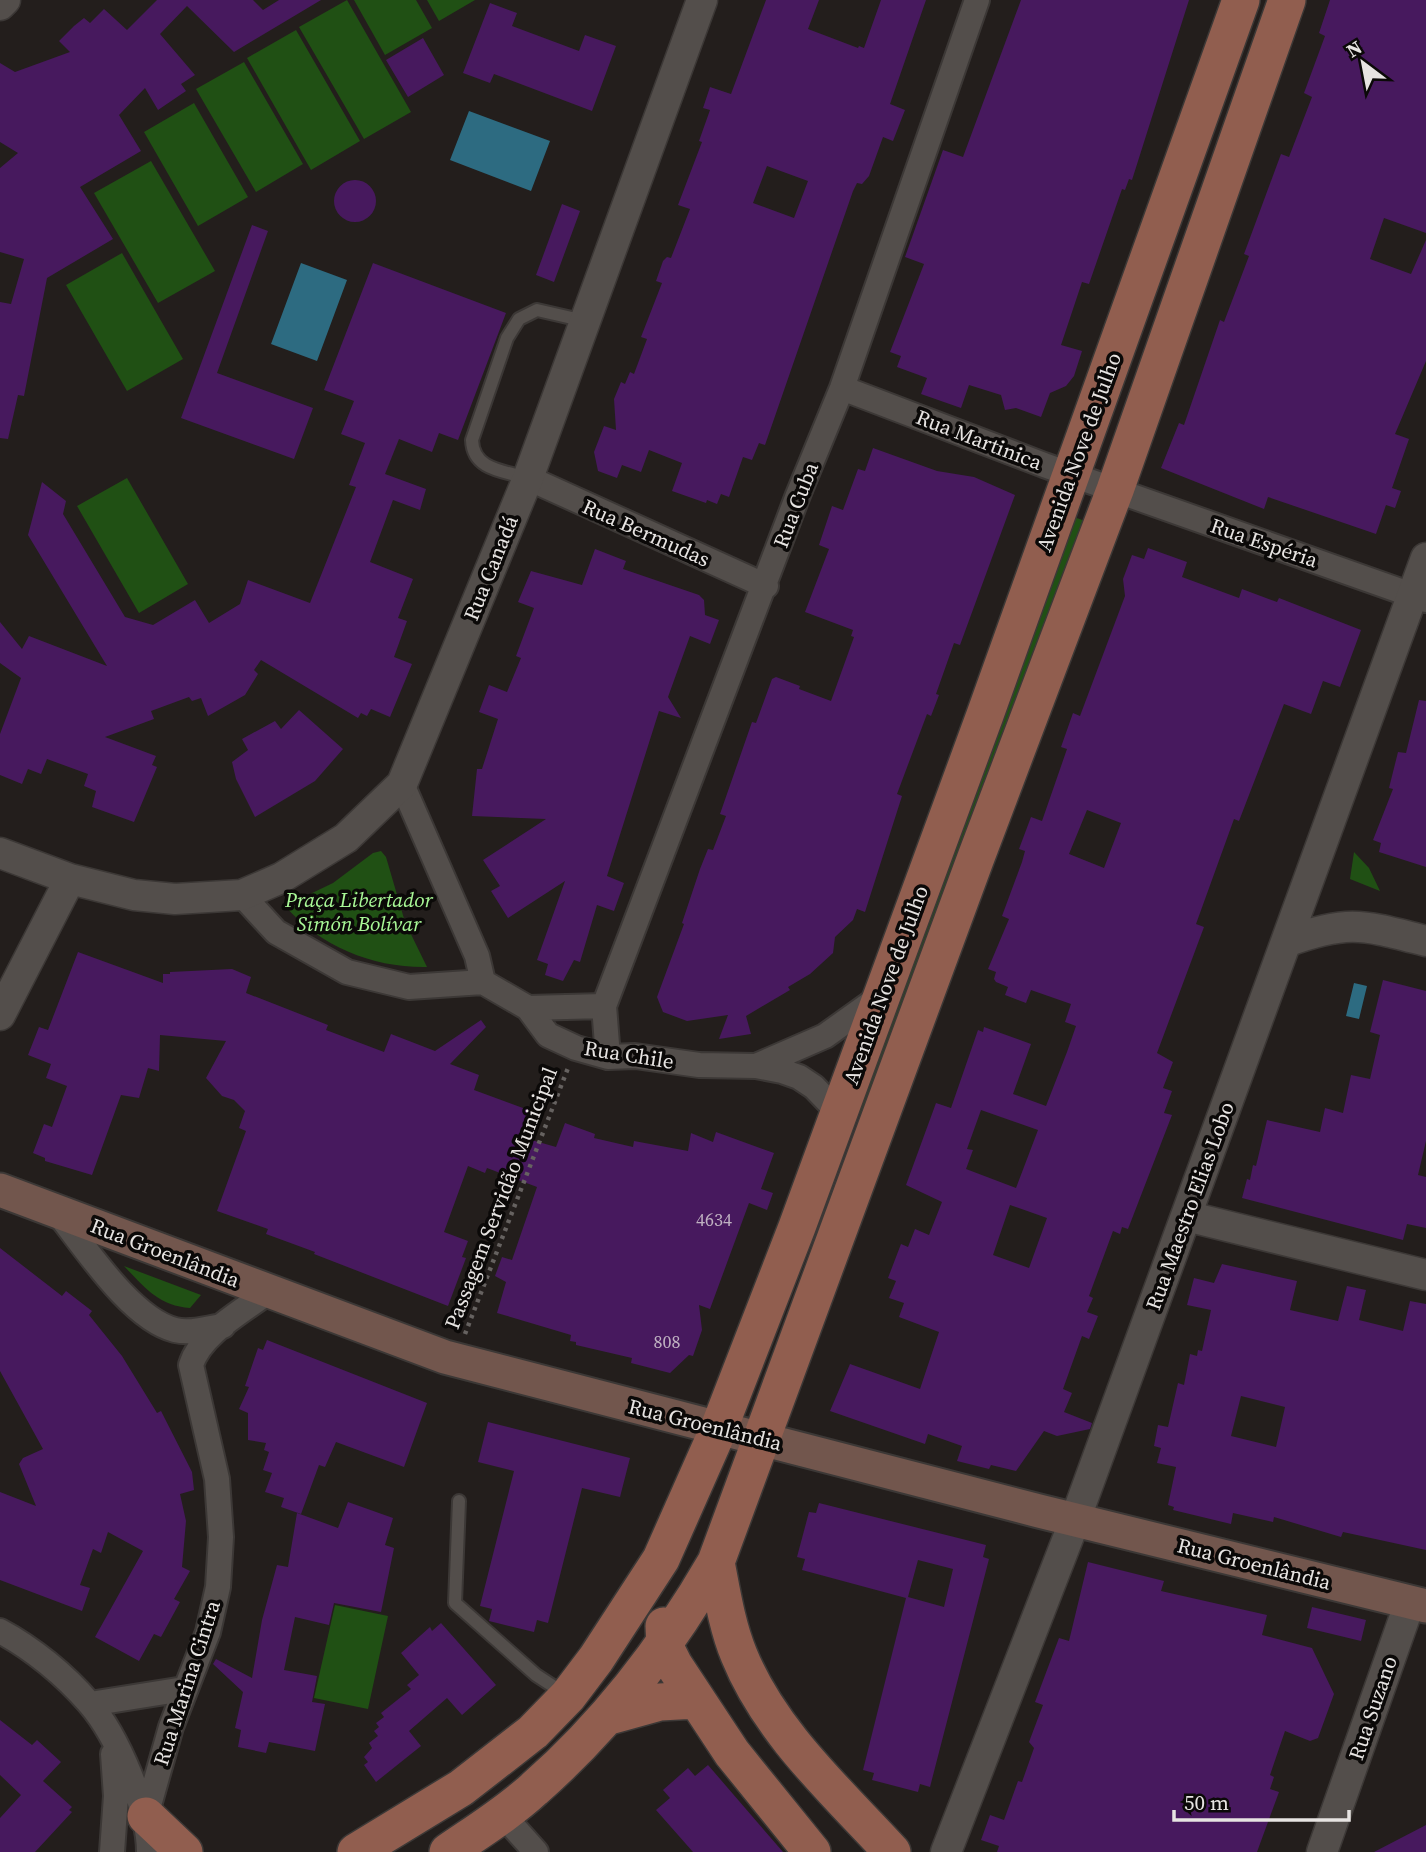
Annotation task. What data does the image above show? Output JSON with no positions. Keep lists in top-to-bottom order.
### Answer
{
  "streets": {
    "main road": ["Avenida Nove de Julho", "Rua Groenlândia"],
    "street": [
      "Rua Martinica",
      "Rua Cuba",
      "Rua Bermudas",
      "Rua Espéria",
      "Rua Canadá",
      "Rua Chile",
      "Rua Maestro Elias Lobo",
      "Rua Marina Cintra",
      "Rua Suzano"
    ],
    "path": ["Passagem Servidão Municipal"]
  },
  "crossings": [
    ["Rua Martinica", "Avenida Nove de Julho"],
    ["Rua Martinica", "Rua Cuba"],
    ["Rua Martinica", "Rua Espéria"],
    ["Avenida Nove de Julho", "Rua Espéria"],
    ["Avenida Nove de Julho", "Rua Chile"],
    ["Avenida Nove de Julho", "Rua Groenlândia"],
    ["Rua Cuba", "Rua Bermudas"],
    ["Rua Cuba", "Rua Chile"],
    ["Rua Bermudas", "Rua Canadá"],
    ["Rua Espéria", "Rua Maestro Elias Lobo"],
    ["Rua Chile", "Passagem Servidão Municipal"],
    ["Passagem Servidão Municipal", "Rua Groenlândia"],
    ["Rua Maestro Elias Lobo", "Rua Groenlândia"],
    ["Rua Groenlândia", "Rua Marina Cintra"],
    ["Rua Groenlândia", "Rua Suzano"]
  ],
  "parks": ["Praça Libertador Simón Bolívar"],
  "house_numbers": ["4634", "808"],
  "scale_bar": "50 m",
  "north": "top left"
}
